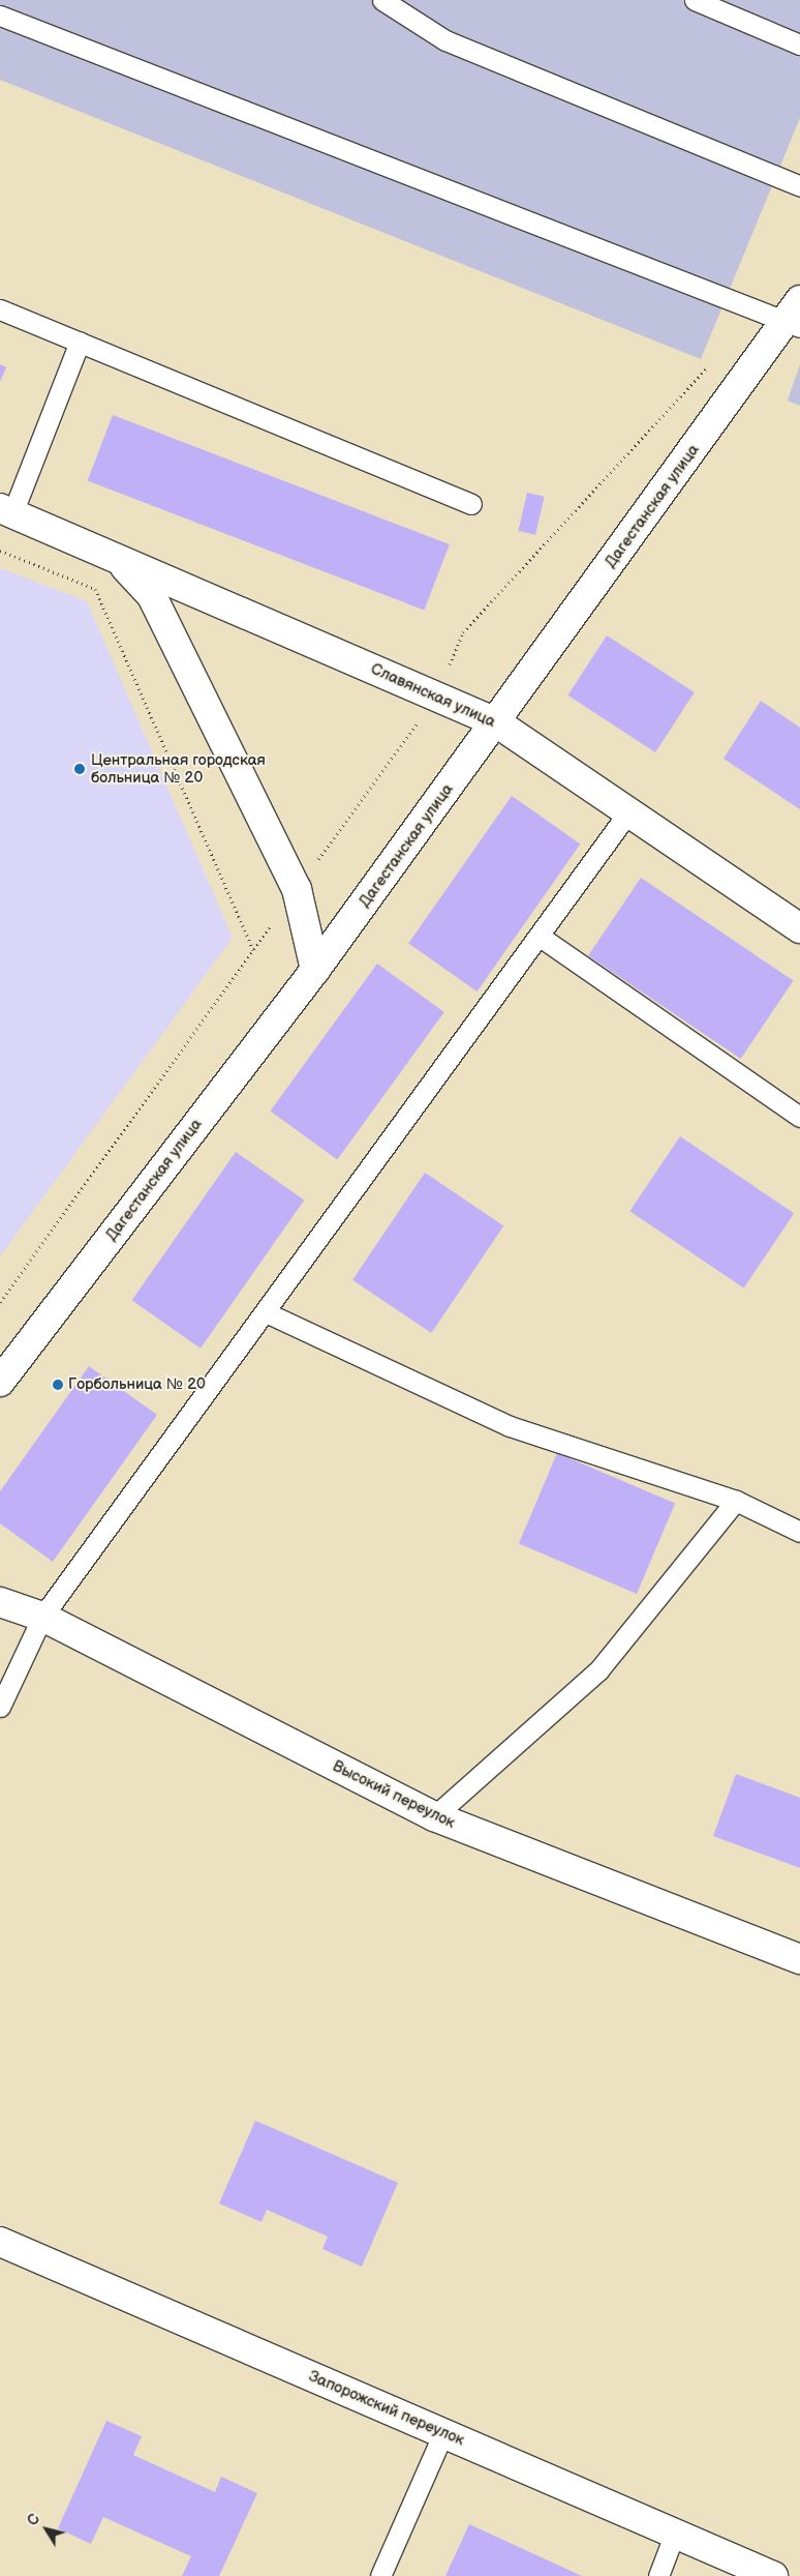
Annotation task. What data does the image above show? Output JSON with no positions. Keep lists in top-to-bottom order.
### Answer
{
  "streets": {
    "street": [
      "Дагестанская улица",
      "Славянская улица",
      "Высокий переулок",
      "Запорожский переулок"
    ]
  },
  "crossings": [
    ["Дагестанская улица", "Славянская улица"]
  ],
  "places": ["Центральная городская больница № 20", "Горбольница № 20"],
  "north": "top left"
}
